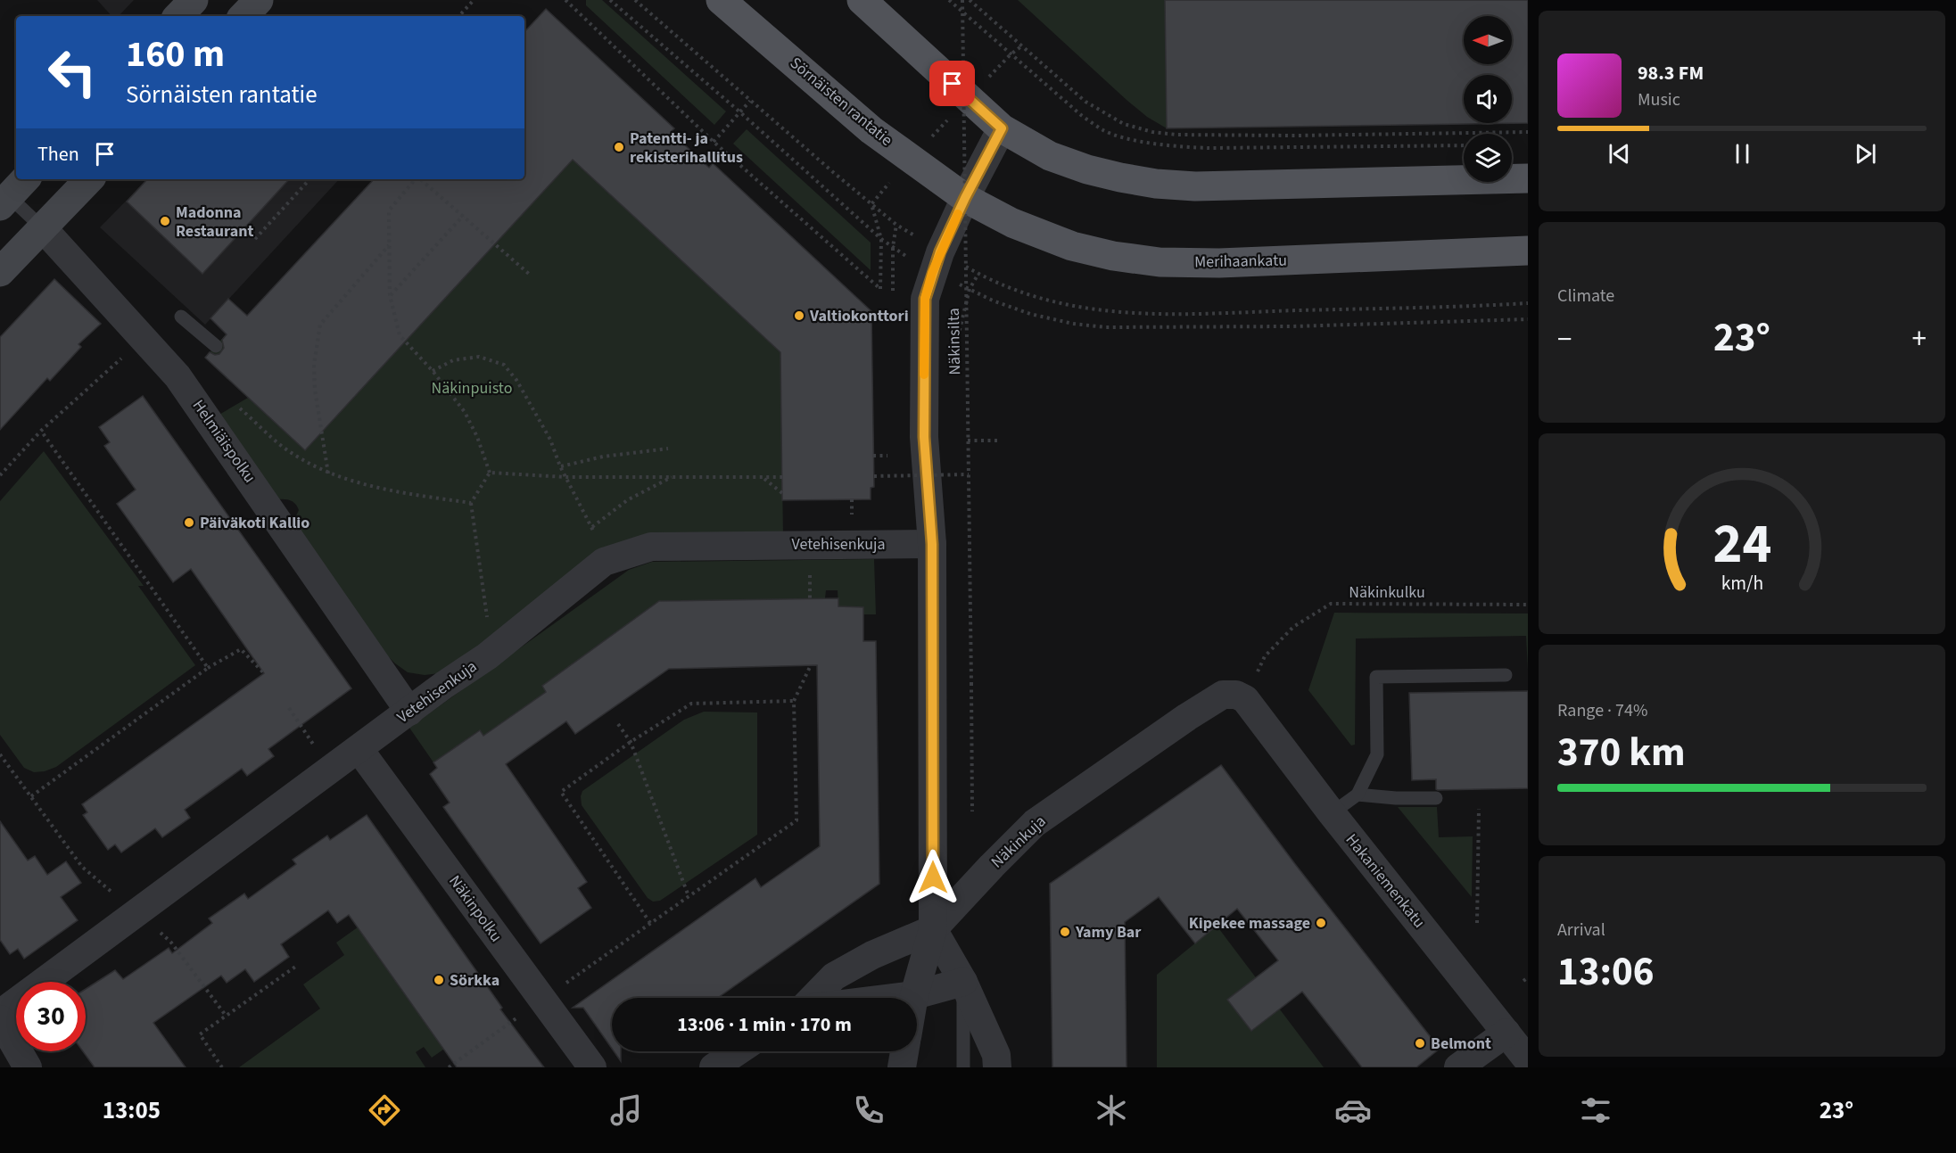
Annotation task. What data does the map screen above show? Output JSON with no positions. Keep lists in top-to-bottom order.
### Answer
{
  "streets": {
    "main road": ["Sörnäisten rantatie", "Merihaankatu"],
    "street": [
      "Helmiäispolku",
      "Vetehisenkuja",
      "Näkinkuja",
      "Hakaniemenkatu",
      "Näkinpolku"
    ],
    "path": ["Näkinsilta", "Näkinkulku"]
  },
  "crossings": [
    ["Sörnäisten rantatie", "Merihaankatu"],
    ["Helmiäispolku", "Vetehisenkuja"],
    ["Vetehisenkuja", "Näkinpolku"],
    ["Näkinkuja", "Hakaniemenkatu"]
  ],
  "parks": ["Näkinpuisto"],
  "places": [
    "Patentti- ja rekisterihallitus",
    "Madonna Restaurant",
    "Valtiokonttori",
    "Päiväkoti Kallio",
    "Kipekee massage",
    "Yamy Bar",
    "Sörkka",
    "Belmont"
  ],
  "north": "left",
  "page": {
    "turn": ["160 m", "Sörnäisten rantatie"],
    "song": ["98.3 FM", "Music"],
    "then": "Then",
    "tile": [
      "Climate",
      ["Range · 74%", "370 km"],
      ["Arrival", "13:06"]
    ],
    "heat": ["−", "23°", "+"],
    "limit": "30",
    "trip": "13:06 · 1 min · 170 m",
    "tabs": ["13:05", "23°"],
    "gauge": ["24", "km/h"]
  }
}
